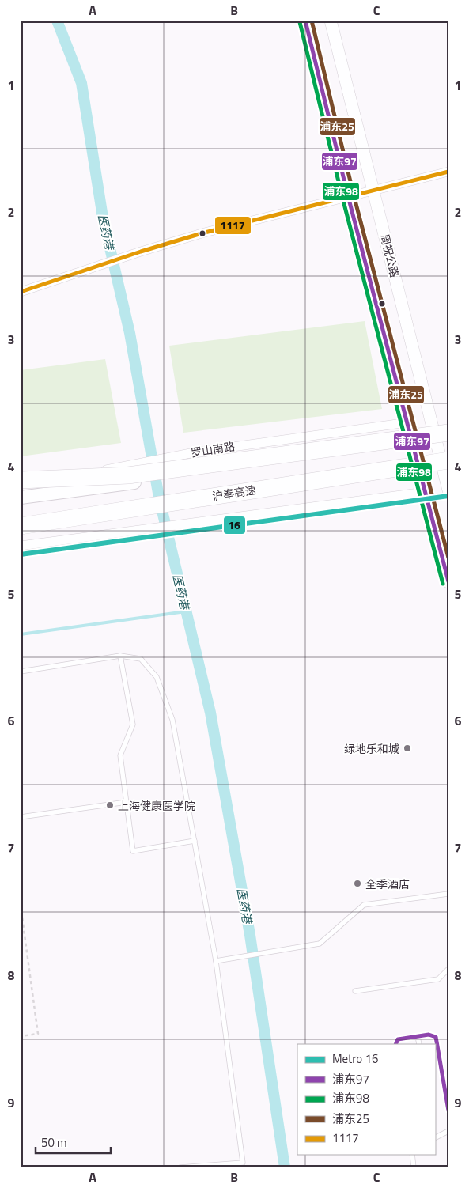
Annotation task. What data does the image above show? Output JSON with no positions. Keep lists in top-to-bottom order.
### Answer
{
  "streets": {
    "highway": ["沪奉高速"],
    "main road": ["罗山南路"],
    "street": ["周祝公路"]
  },
  "crossings": [
    ["周祝公路", "罗山南路"],
    ["周祝公路", "沪奉高速"]
  ],
  "water": ["医药港"],
  "places": ["绿地乐和城", "上海健康医学院", "全季酒店"],
  "lines": [
    "transit line 浦东97",
    "transit line 浦东25",
    "transit line 浦东98",
    "transit line 1117",
    "metro line 16"
  ],
  "legend": [
    "Metro 16",
    "浦东97",
    "浦东98",
    "浦东25",
    "1117"
  ],
  "scale_bar": "50 m",
  "grid": {
    "columns": ["A", "B", "C"],
    "rows": [
      "1",
      "2",
      "3",
      "4",
      "5",
      "6",
      "7",
      "8",
      "9"
    ]
  }
}
